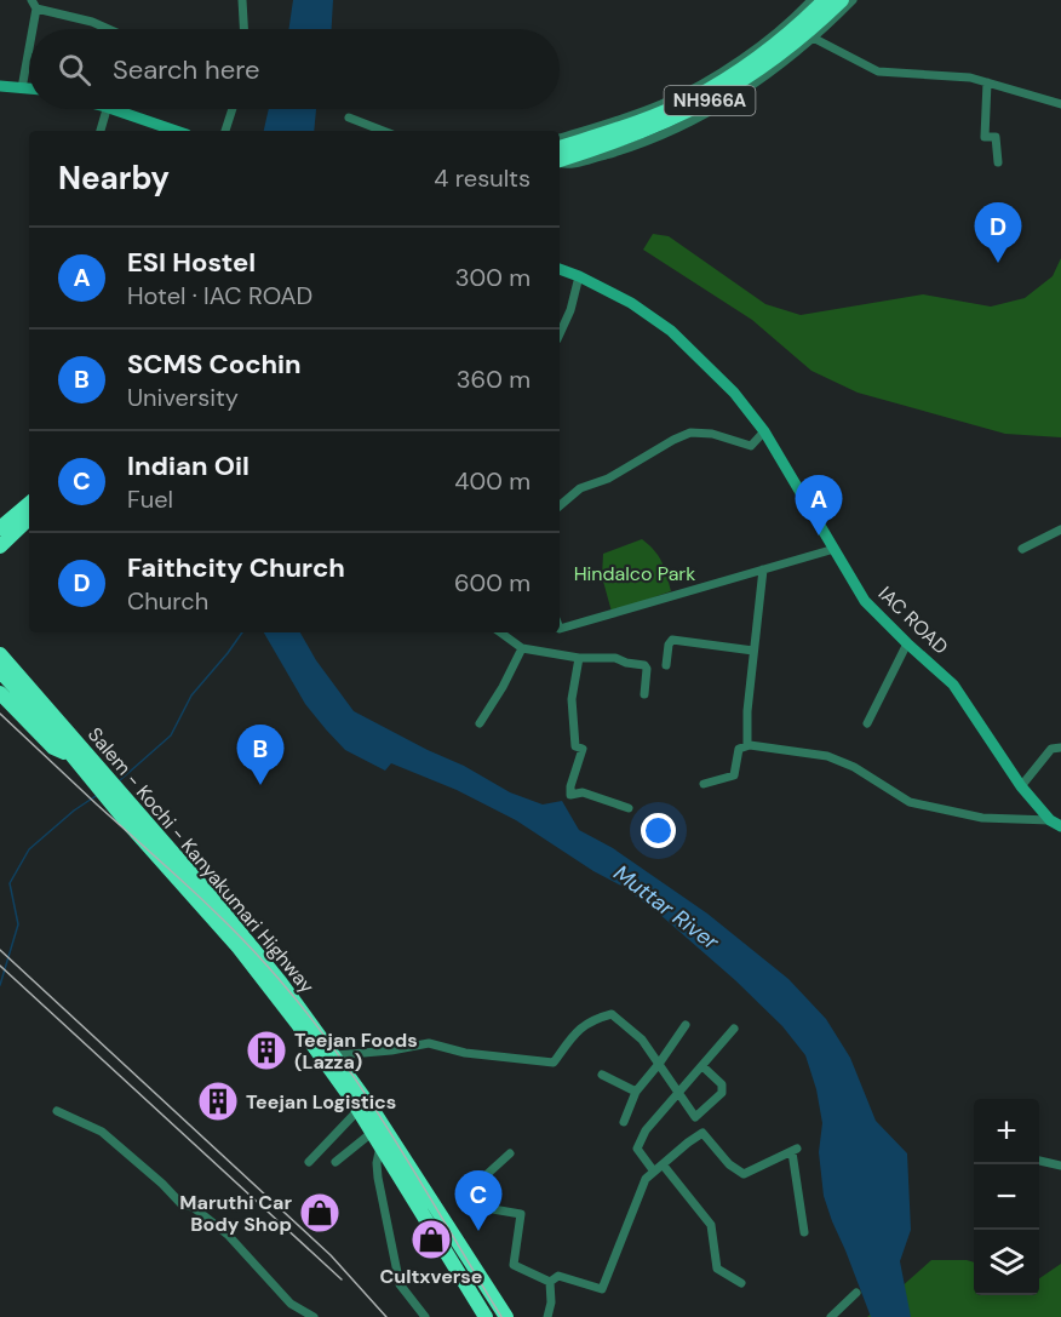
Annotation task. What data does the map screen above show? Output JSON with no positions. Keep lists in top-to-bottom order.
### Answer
{
  "streets": {
    "highway": ["NH966A", "Salem - Kochi - Kanyakumari Highway"],
    "main road": ["IAC ROAD"]
  },
  "water": ["Muttar River"],
  "parks": ["Hindalco Park"],
  "places": {
    "building": ["Teejan Foods (Lazza)", "Teejan Logistics"],
    "shop": ["Maruthi Car Body Shop", "Cultxverse"]
  },
  "page": {
    "search": "Search here",
    "heading": ["Nearby", "4 results"],
    "pins": [
      "D",
      "A",
      "B",
      "C"
    ],
    "list": [
      {
        "mark": "A",
        "name": "ESI Hostel",
        "note": "Hotel · IAC ROAD",
        "value": "300 m"
      },
      {
        "mark": "B",
        "name": "SCMS Cochin",
        "note": "University",
        "value": "360 m"
      },
      {
        "mark": "C",
        "name": "Indian Oil",
        "note": "Fuel",
        "value": "400 m"
      },
      {
        "mark": "D",
        "name": "Faithcity Church",
        "note": "Church",
        "value": "600 m"
      }
    ],
    "map_buttons": ["+", "−"]
  }
}
